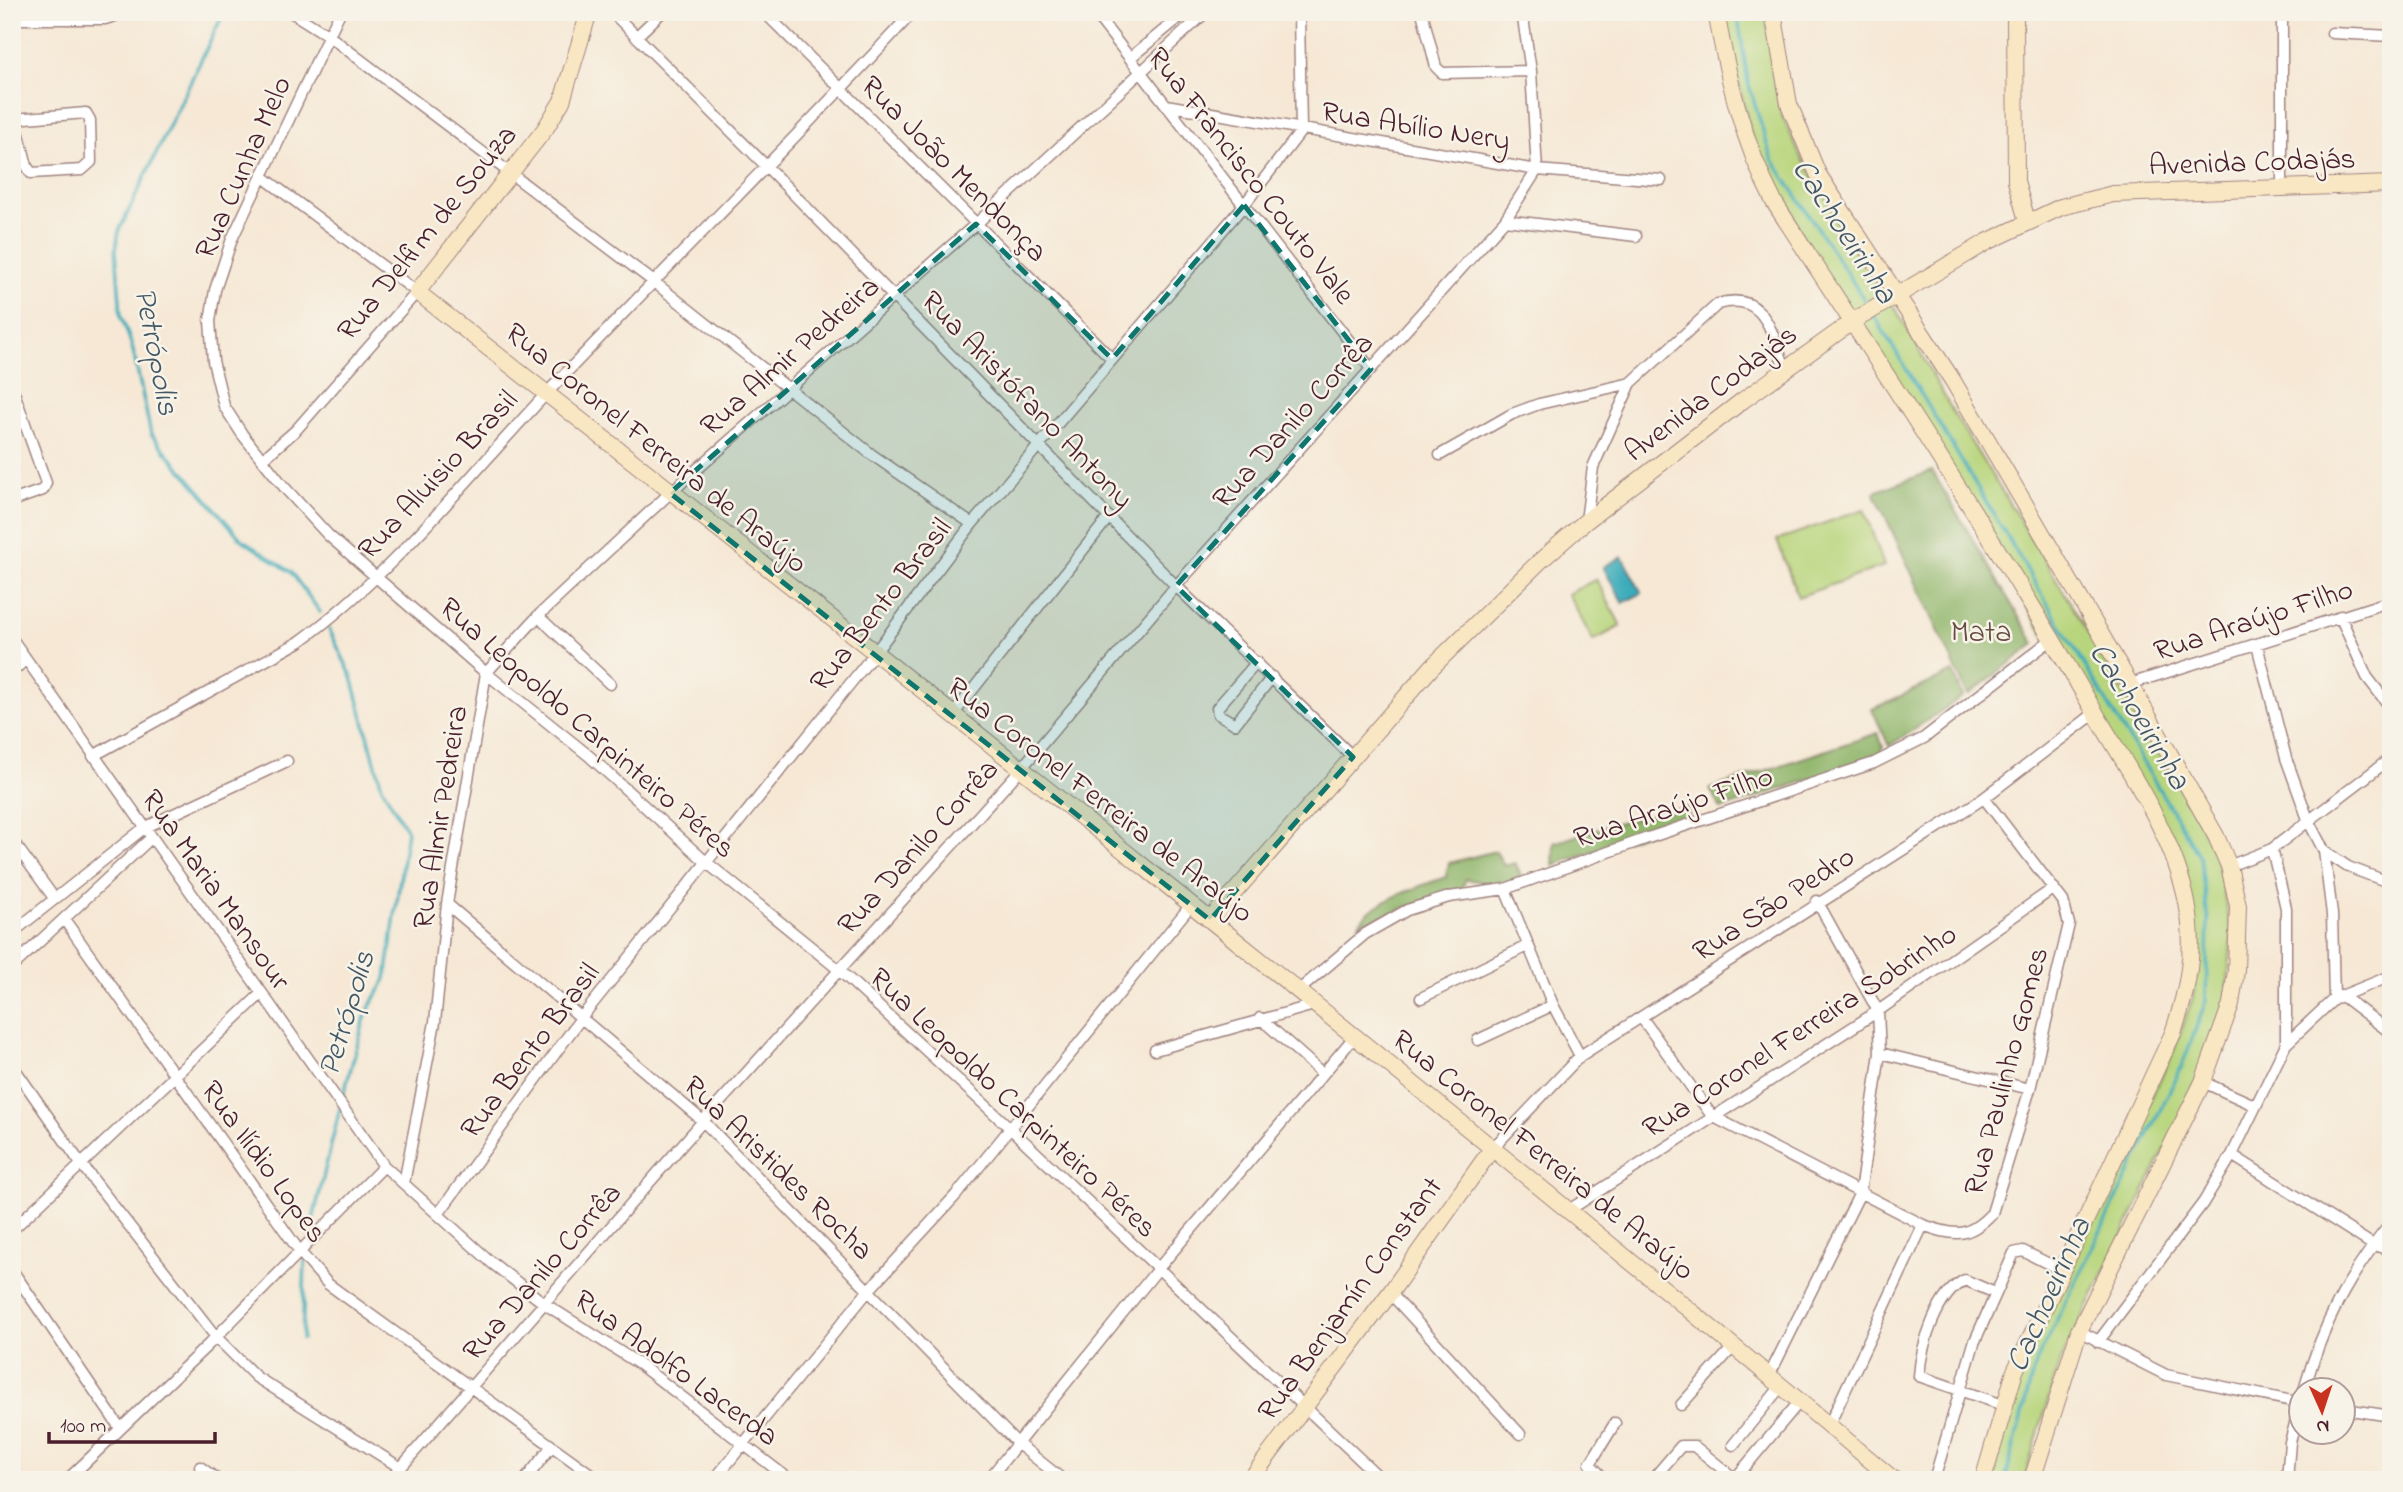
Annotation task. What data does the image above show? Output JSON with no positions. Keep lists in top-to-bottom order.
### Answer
{
  "streets": {
    "street": [
      "Rua Abílio Nery",
      "Avenida Codajás",
      "Rua Cunha Melo",
      "Rua João Mendonça",
      "Rua Francisco Couto Vale",
      "Rua Delfim de Souza",
      "Rua Almir Pedreira",
      "Rua Aristófano Antony",
      "Rua Danilo Corrêa",
      "Rua Coronel Ferreira de Araújo",
      "Rua Aluisio Brasil",
      "Rua Bento Brasil",
      "Rua Araújo Filho",
      "Rua Leopoldo Carpinteiro Péres",
      "Rua Maria Mansour",
      "Rua São Pedro",
      "Rua Coronel Ferreira Sobrinho",
      "Rua Paulinho Gomes",
      "Rua Ilídio Lopes",
      "Rua Aristides Rocha",
      "Rua Benjamín Constant",
      "Rua Adolfo Lacerda"
    ]
  },
  "crossings": [
    ["Rua Abílio Nery", "Rua Francisco Couto Vale"],
    ["Rua Abílio Nery", "Rua Danilo Corrêa"],
    ["Rua Abílio Nery", "Rua Bento Brasil"],
    ["Avenida Codajás", "Rua Aristófano Antony"],
    ["Avenida Codajás", "Rua Coronel Ferreira de Araújo"],
    ["Rua Cunha Melo", "Rua Delfim de Souza"],
    ["Rua Cunha Melo", "Rua Coronel Ferreira de Araújo"],
    ["Rua Cunha Melo", "Rua Leopoldo Carpinteiro Péres"],
    ["Rua João Mendonça", "Rua Almir Pedreira"],
    ["Rua João Mendonça", "Rua Aluisio Brasil"],
    ["Rua João Mendonça", "Rua Bento Brasil"],
    ["Rua Francisco Couto Vale", "Rua Almir Pedreira"],
    ["Rua Francisco Couto Vale", "Rua Danilo Corrêa"],
    ["Rua Francisco Couto Vale", "Rua Bento Brasil"],
    ["Rua Delfim de Souza", "Rua Coronel Ferreira de Araújo"],
    ["Rua Delfim de Souza", "Rua Leopoldo Carpinteiro Péres"],
    ["Rua Almir Pedreira", "Rua Aristófano Antony"],
    ["Rua Almir Pedreira", "Rua Coronel Ferreira de Araújo"],
    ["Rua Almir Pedreira", "Rua Leopoldo Carpinteiro Péres"],
    ["Rua Almir Pedreira", "Rua Maria Mansour"],
    ["Rua Almir Pedreira", "Rua Aristides Rocha"],
    ["Rua Almir Pedreira", "Rua Adolfo Lacerda"],
    ["Rua Aristófano Antony", "Rua Danilo Corrêa"],
    ["Rua Aristófano Antony", "Rua Aluisio Brasil"],
    ["Rua Aristófano Antony", "Rua Bento Brasil"],
    ["Rua Danilo Corrêa", "Rua Coronel Ferreira de Araújo"],
    ["Rua Danilo Corrêa", "Rua Leopoldo Carpinteiro Péres"],
    ["Rua Danilo Corrêa", "Rua Ilídio Lopes"],
    ["Rua Danilo Corrêa", "Rua Aristides Rocha"],
    ["Rua Danilo Corrêa", "Rua Adolfo Lacerda"],
    ["Rua Coronel Ferreira de Araújo", "Rua Aluisio Brasil"],
    ["Rua Coronel Ferreira de Araújo", "Rua Bento Brasil"],
    ["Rua Coronel Ferreira de Araújo", "Rua Araújo Filho"],
    ["Rua Coronel Ferreira de Araújo", "Rua São Pedro"],
    ["Rua Coronel Ferreira de Araújo", "Rua Coronel Ferreira Sobrinho"],
    ["Rua Coronel Ferreira de Araújo", "Rua Benjamín Constant"],
    ["Rua Aluisio Brasil", "Rua Leopoldo Carpinteiro Péres"],
    ["Rua Aluisio Brasil", "Rua Maria Mansour"],
    ["Rua Bento Brasil", "Rua Leopoldo Carpinteiro Péres"],
    ["Rua Bento Brasil", "Rua Aristides Rocha"],
    ["Rua Bento Brasil", "Rua Adolfo Lacerda"],
    ["Rua Leopoldo Carpinteiro Péres", "Rua Benjamín Constant"],
    ["Rua Maria Mansour", "Rua Adolfo Lacerda"],
    ["Rua São Pedro", "Rua Paulinho Gomes"],
    ["Rua São Pedro", "Rua Benjamín Constant"],
    ["Rua Coronel Ferreira Sobrinho", "Rua Paulinho Gomes"]
  ],
  "water": ["Cachoeirinha", "Petrópolis"],
  "parks": ["Mata"],
  "scale_bar": "100 m",
  "north": "bottom"
}
